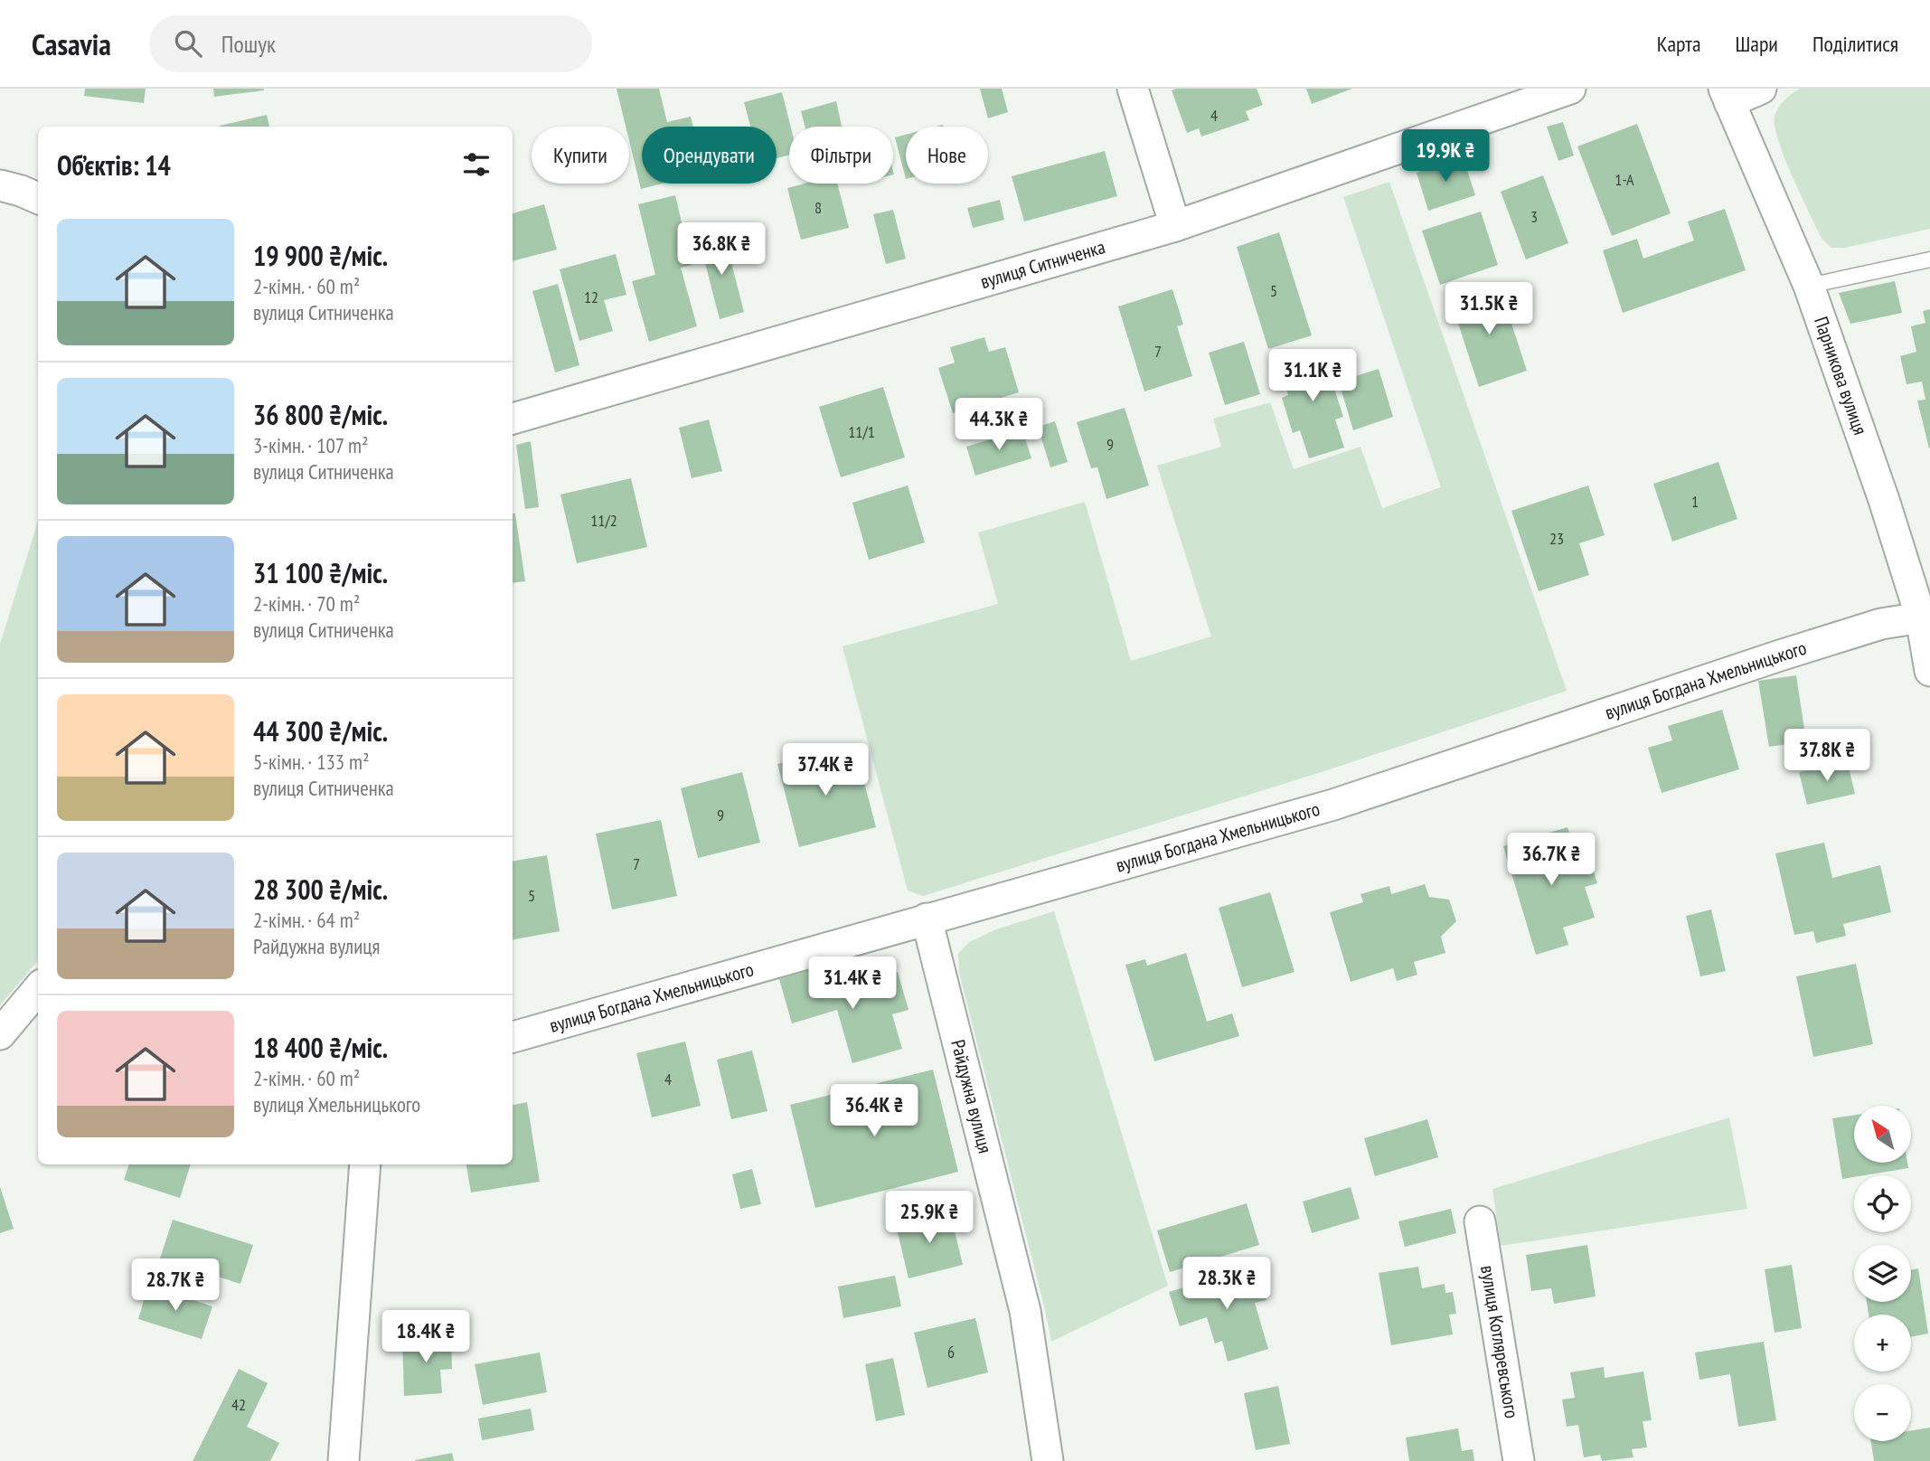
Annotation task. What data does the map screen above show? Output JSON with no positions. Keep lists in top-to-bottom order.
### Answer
{
  "streets": {
    "street": [
      "вулиця Ситниченка",
      "Парникова вулиця",
      "вулиця Богдана Хмельницького",
      "Райдужна вулиця",
      "вулиця Котляревського"
    ]
  },
  "crossings": [
    ["Парникова вулиця", "вулиця Богдана Хмельницького"],
    ["вулиця Богдана Хмельницького", "Райдужна вулиця"]
  ],
  "house_numbers": [
    "4",
    "1-А",
    "8",
    "3",
    "5",
    "12",
    "7",
    "11/1",
    "9",
    "1",
    "11/2",
    "23",
    "9",
    "7",
    "5",
    "4",
    "6",
    "42"
  ],
  "north": "top left",
  "page": {
    "header": "Casavia",
    "search": "Пошук",
    "nav": ["Карта", "Шари", "Поділитися"],
    "chip": [
      "Купити",
      "Орендувати",
      "Фільтри",
      "Нове"
    ],
    "heading": "Об’єктів: 14",
    "price": [
      "19.9K ₴",
      "36.8K ₴",
      "31.5K ₴",
      "31.1K ₴",
      "44.3K ₴",
      "37.8K ₴",
      "37.4K ₴",
      "36.7K ₴",
      "31.4K ₴",
      "36.4K ₴",
      "25.9K ₴",
      "28.3K ₴",
      "28.7K ₴",
      "18.4K ₴"
    ],
    "list": [
      {
        "name": "19 900 ₴/міс.",
        "note": "2-кімн. · 60 m² · вулиця Ситниченка"
      },
      {
        "name": "36 800 ₴/міс.",
        "note": "3-кімн. · 107 m² · вулиця Ситниченка"
      },
      {
        "name": "31 100 ₴/міс.",
        "note": "2-кімн. · 70 m² · вулиця Ситниченка"
      },
      {
        "name": "44 300 ₴/міс.",
        "note": "5-кімн. · 133 m² · вулиця Ситниченка"
      },
      {
        "name": "28 300 ₴/міс.",
        "note": "2-кімн. · 64 m² · Райдужна вулиця"
      },
      {
        "name": "18 400 ₴/міс.",
        "note": "2-кімн. · 60 m² · вулиця Хмельницького"
      }
    ],
    "map_buttons": ["+", "−"]
  }
}
